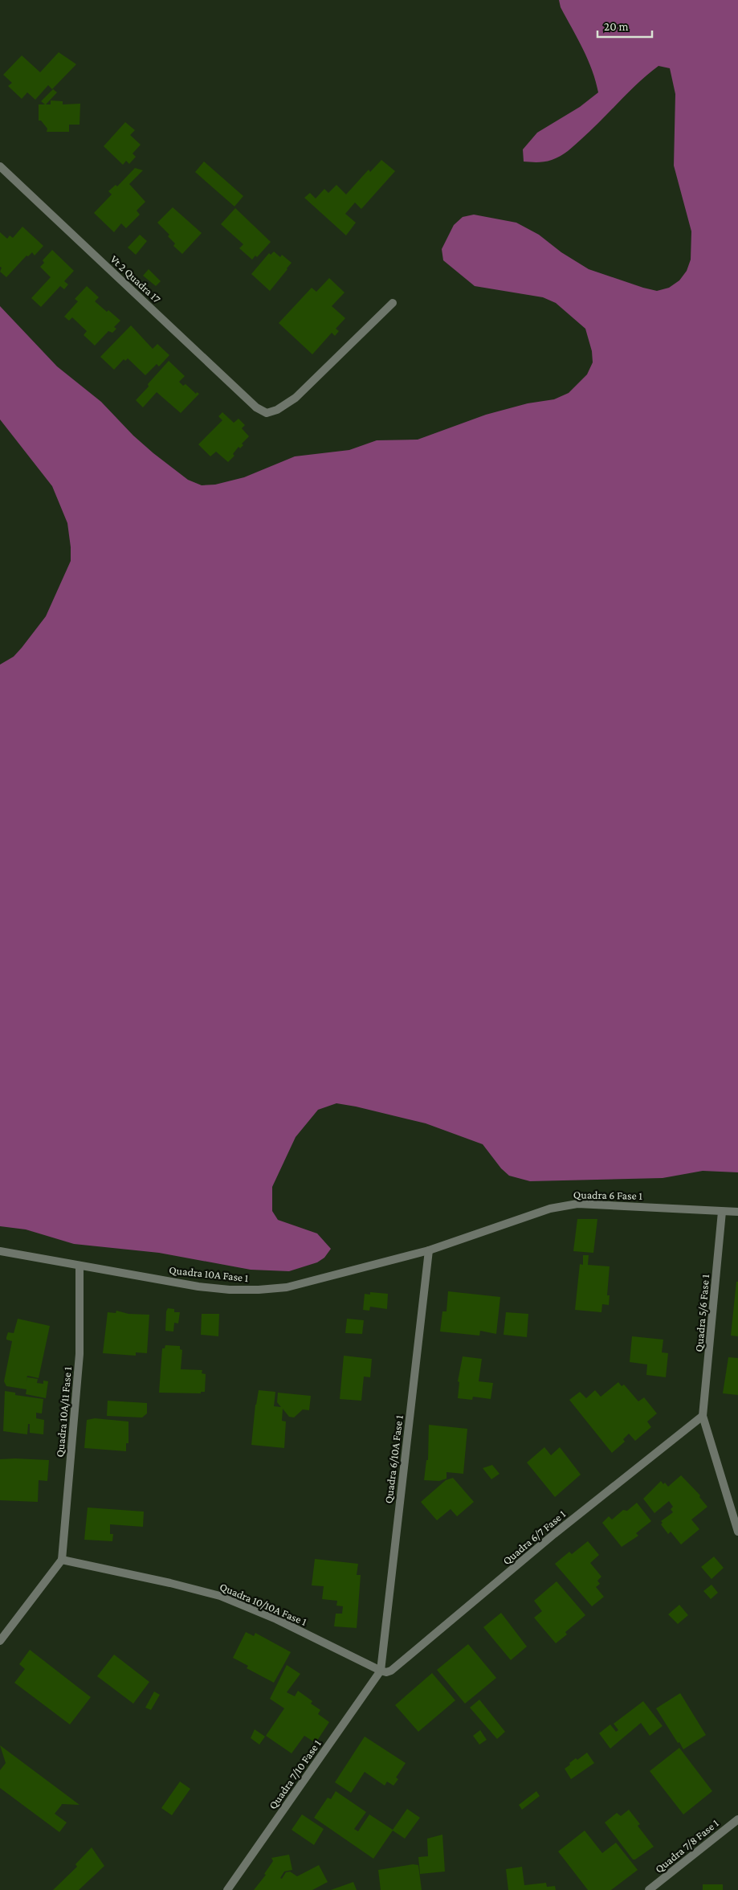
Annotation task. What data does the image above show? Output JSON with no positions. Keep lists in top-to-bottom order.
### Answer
{
  "streets": {
    "street": [
      "Vt 2 Quadra 17",
      "Quadra 6 Fase 1",
      "Quadra 10A Fase 1",
      "Quadra 5/6 Fase 1",
      "Quadra 10A/11 Fase 1",
      "Quadra 6/10A Fase 1",
      "Quadra 6/7 Fase 1",
      "Quadra 10/10A Fase 1",
      "Quadra 7/10 Fase 1",
      "Quadra 7/8 Fase 1"
    ]
  },
  "crossings": [
    ["Quadra 6 Fase 1", "Quadra 10A Fase 1"],
    ["Quadra 6 Fase 1", "Quadra 5/6 Fase 1"],
    ["Quadra 6 Fase 1", "Quadra 6/10A Fase 1"],
    ["Quadra 10A Fase 1", "Quadra 10A/11 Fase 1"],
    ["Quadra 10A Fase 1", "Quadra 6/10A Fase 1"],
    ["Quadra 5/6 Fase 1", "Quadra 6/7 Fase 1"],
    ["Quadra 10A/11 Fase 1", "Quadra 10/10A Fase 1"],
    ["Quadra 6/10A Fase 1", "Quadra 6/7 Fase 1"],
    ["Quadra 6/10A Fase 1", "Quadra 10/10A Fase 1"],
    ["Quadra 6/10A Fase 1", "Quadra 7/10 Fase 1"],
    ["Quadra 6/7 Fase 1", "Quadra 10/10A Fase 1"],
    ["Quadra 6/7 Fase 1", "Quadra 7/10 Fase 1"],
    ["Quadra 10/10A Fase 1", "Quadra 7/10 Fase 1"]
  ],
  "scale_bar": "20 m"
}
